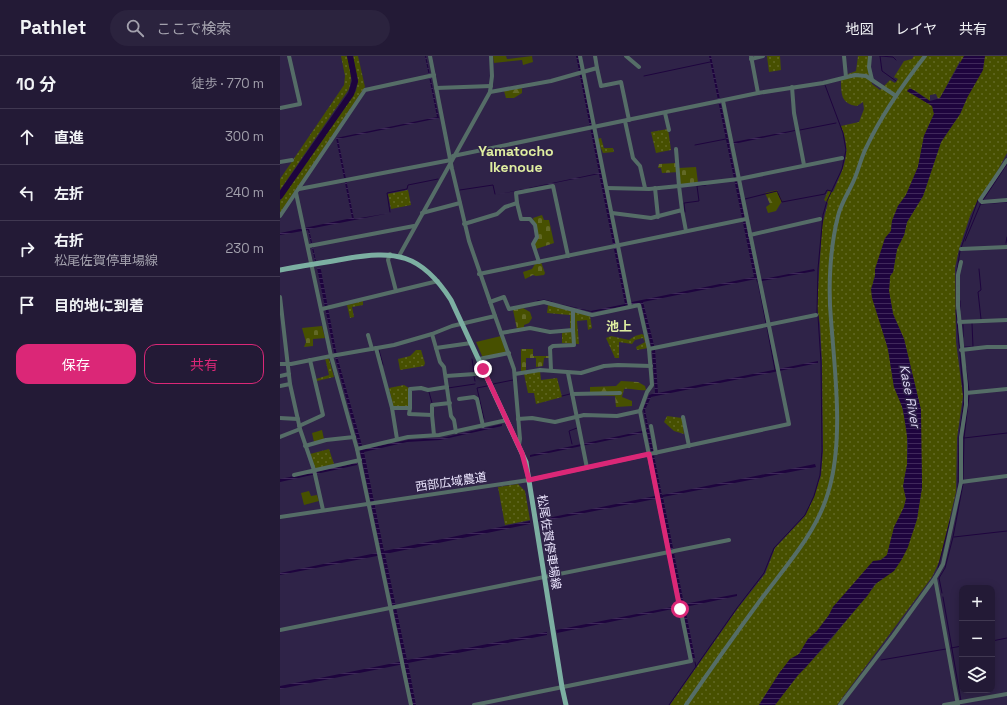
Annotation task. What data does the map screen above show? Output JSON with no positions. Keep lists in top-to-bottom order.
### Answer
{
  "streets": {
    "main road": ["松尾佐賀停車場線"],
    "street": ["西部広域農道"]
  },
  "crossings": [
    ["西部広域農道", "松尾佐賀停車場線"]
  ],
  "districts": ["Yamatocho Ikenoue", "池上"],
  "water": ["Kase River"],
  "page": {
    "header": "Pathlet",
    "search": "ここで検索",
    "nav": ["地図", "レイヤ", "共有"],
    "heading": ["10 分", "徒歩 · 770 m"],
    "list": [
      ["直進", "300 m"],
      ["左折", "240 m"],
      ["右折", "松尾佐賀停車場線", "230 m"],
      "目的地に到着"
    ],
    "buttons": ["保存", "共有"],
    "map_buttons": ["+", "−"]
  }
}
